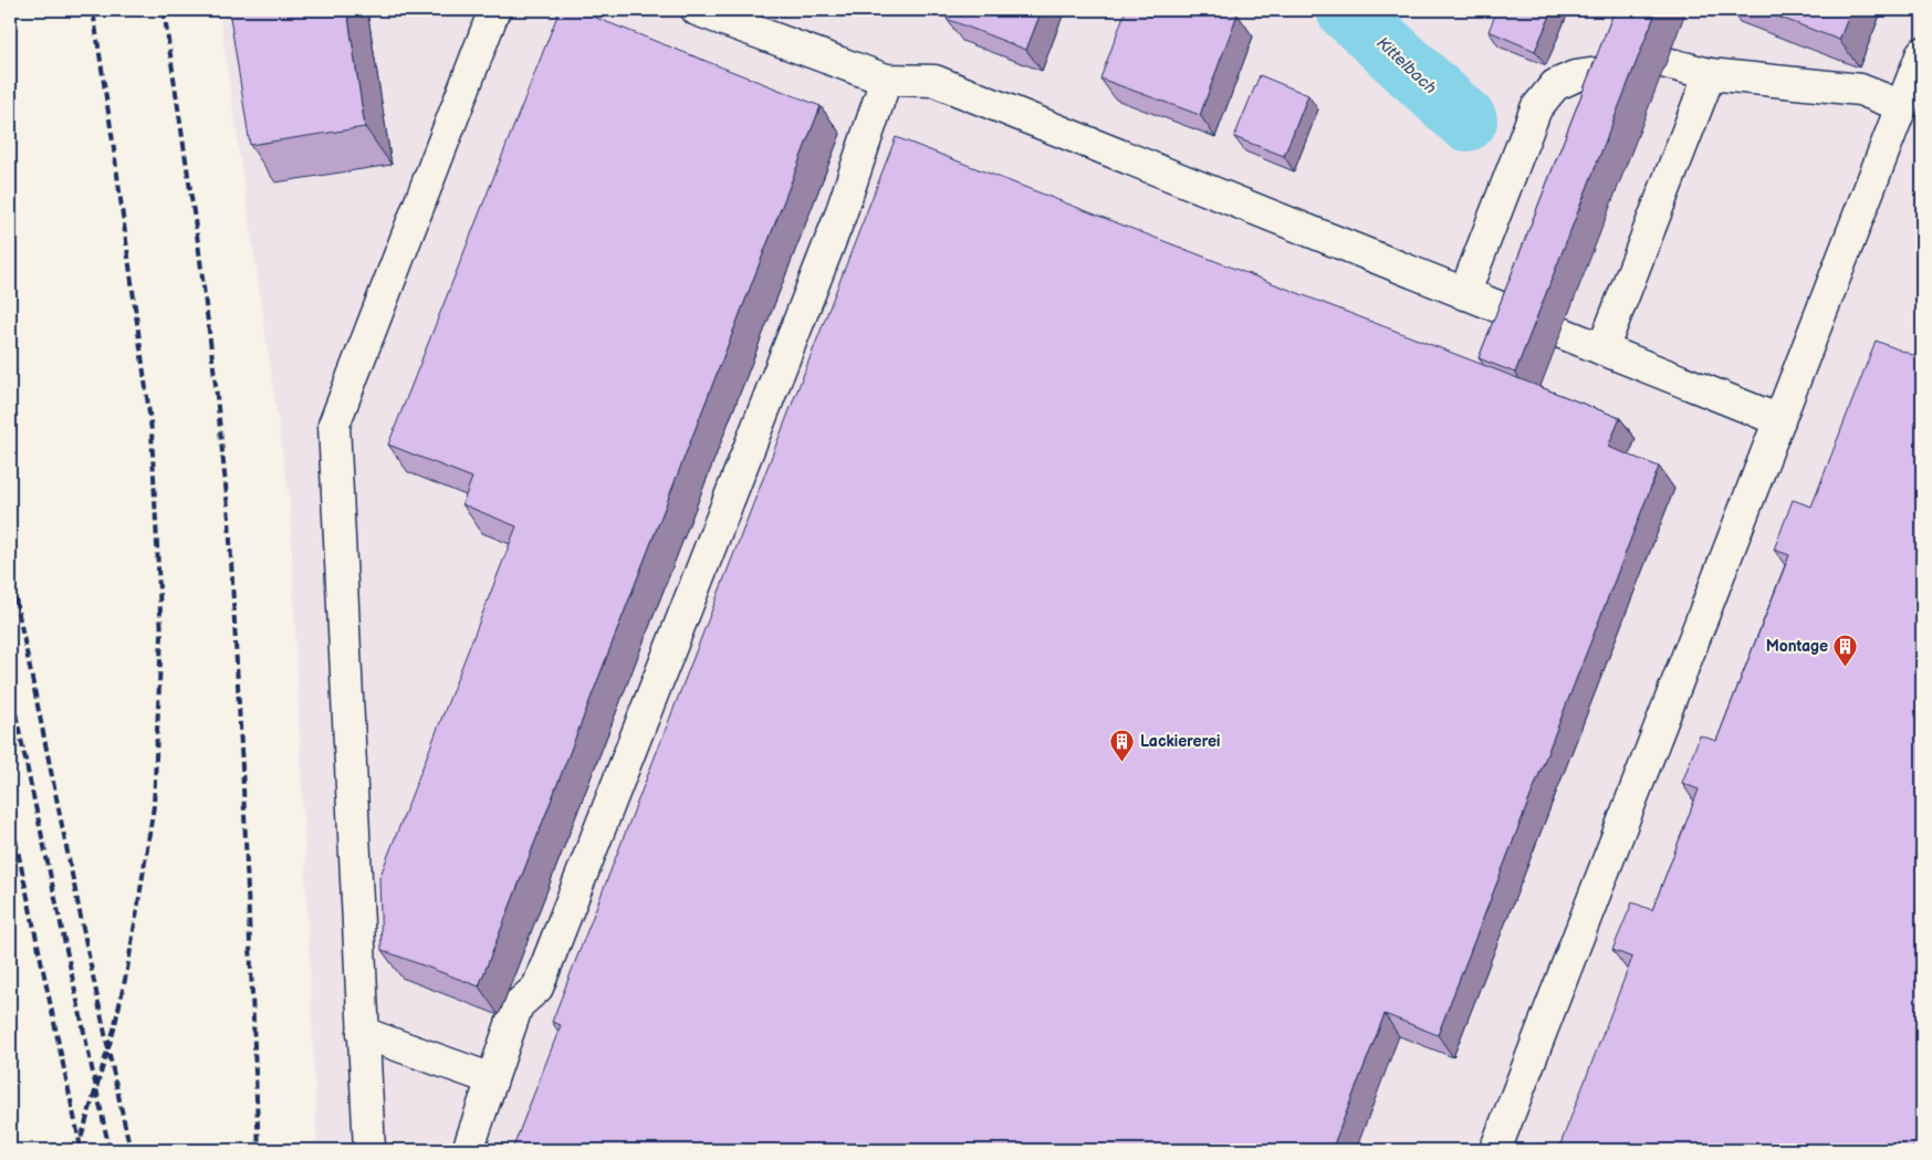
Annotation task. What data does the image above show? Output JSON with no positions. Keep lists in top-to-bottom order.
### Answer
{
  "water": ["Kittelbach"],
  "places": {
    "building": ["Montage", "Lackiererei"]
  }
}
